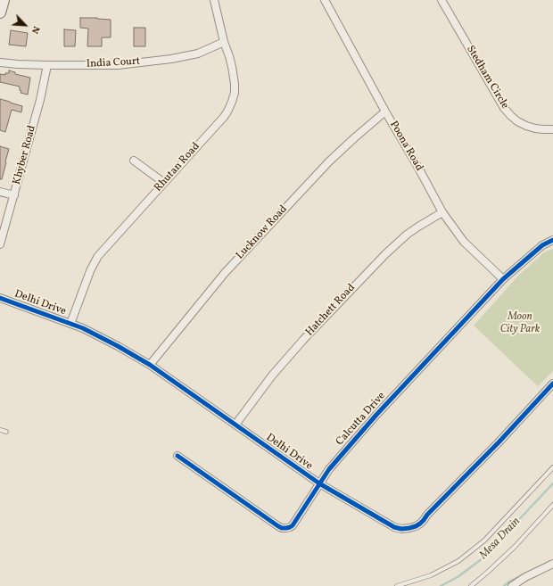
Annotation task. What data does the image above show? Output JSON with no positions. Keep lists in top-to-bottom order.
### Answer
{
  "streets": {
    "street": [
      "India Court",
      "Stedham Circle",
      "Poona Road",
      "Khyber Road",
      "Rhutan Road",
      "Lucknow Road",
      "Delhi Drive",
      "Hatchett Road",
      "Calcutta Drive"
    ]
  },
  "crossings": [
    ["India Court", "Khyber Road"],
    ["India Court", "Rhutan Road"],
    ["Poona Road", "Lucknow Road"],
    ["Poona Road", "Hatchett Road"],
    ["Poona Road", "Calcutta Drive"],
    ["Rhutan Road", "Delhi Drive"],
    ["Lucknow Road", "Delhi Drive"],
    ["Delhi Drive", "Hatchett Road"],
    ["Delhi Drive", "Calcutta Drive"]
  ],
  "water": ["Mesa Drain"],
  "parks": ["Moon City Park"],
  "north": "bottom right"
}
